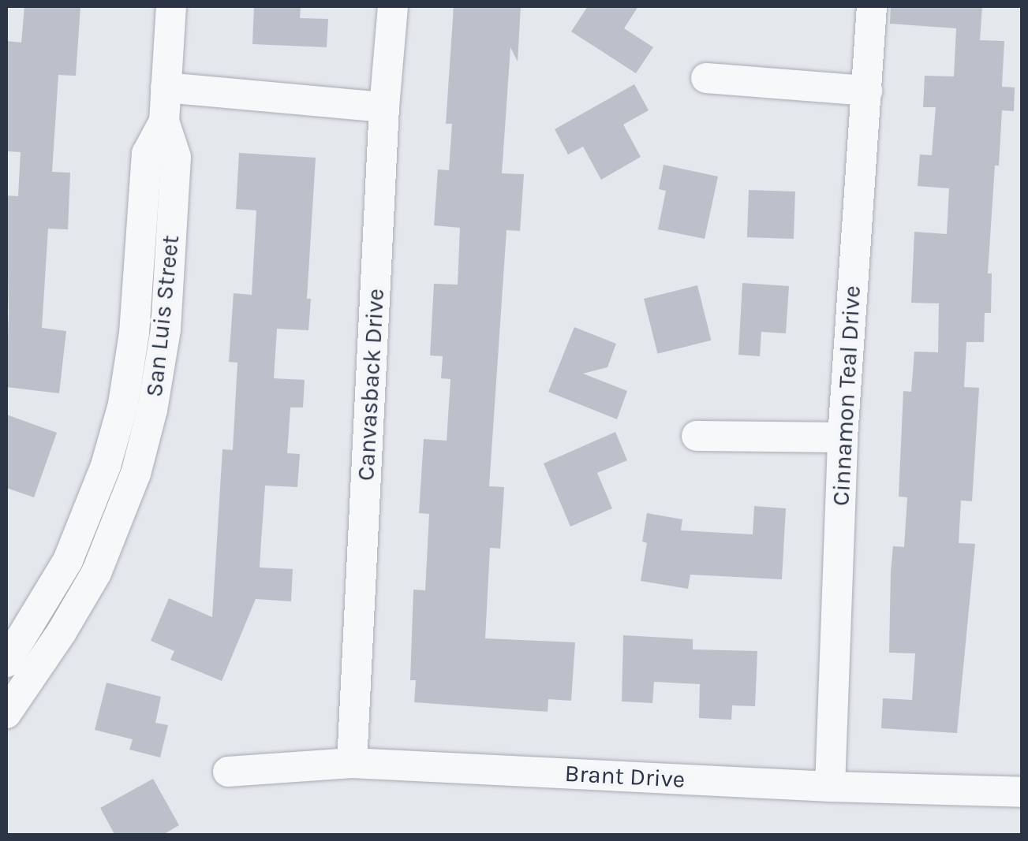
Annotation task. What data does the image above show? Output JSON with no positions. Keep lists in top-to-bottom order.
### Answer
{
  "streets": {
    "street": [
      "San Luis Street",
      "Canvasback Drive",
      "Cinnamon Teal Drive",
      "Brant Drive"
    ]
  },
  "crossings": [
    ["Canvasback Drive", "Brant Drive"],
    ["Cinnamon Teal Drive", "Brant Drive"]
  ]
}
